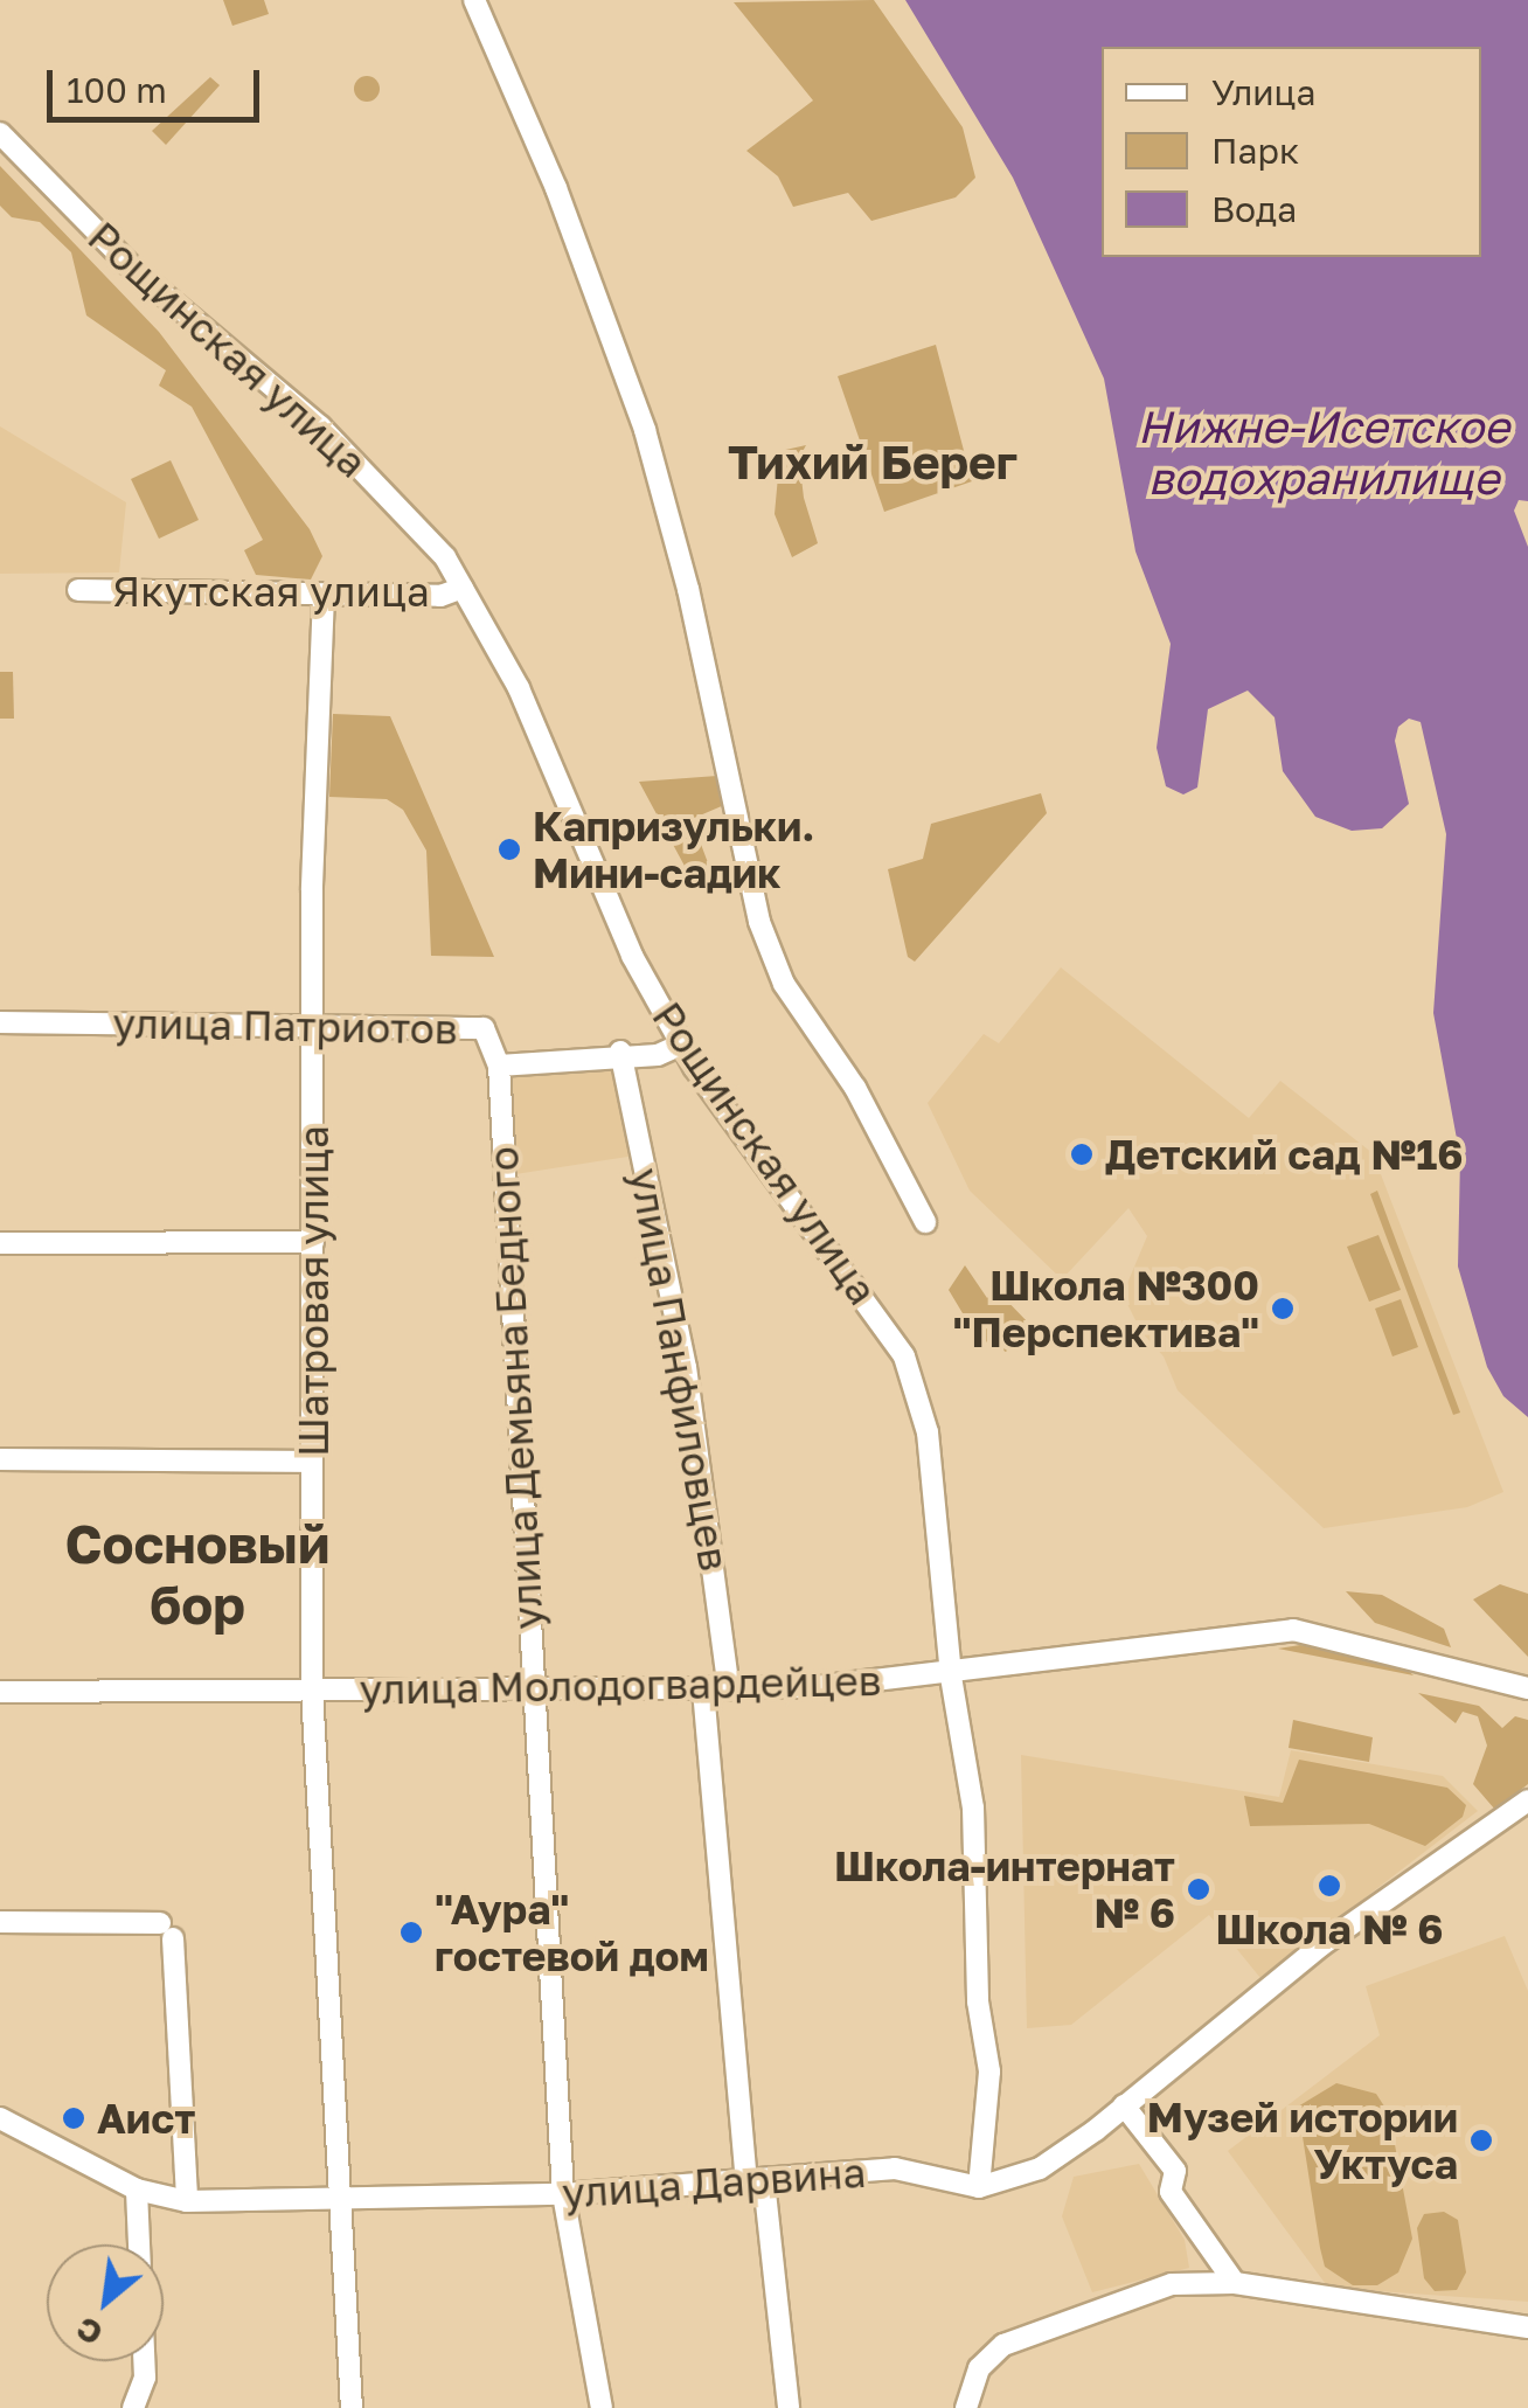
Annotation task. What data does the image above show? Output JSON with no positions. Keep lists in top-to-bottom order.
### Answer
{
  "streets": {
    "street": [
      "Рощинская улица",
      "Якутская улица",
      "улица Патриотов",
      "Шатровая улица",
      "улица Панфиловцев",
      "улица Демьяна Бедного",
      "улица Молодогвардейцев",
      "улица Дарвина"
    ]
  },
  "crossings": [
    ["Рощинская улица", "Якутская улица"],
    ["Рощинская улица", "улица Патриотов"],
    ["Рощинская улица", "улица Молодогвардейцев"],
    ["Рощинская улица", "улица Дарвина"],
    ["Якутская улица", "Шатровая улица"],
    ["улица Патриотов", "Шатровая улица"],
    ["улица Патриотов", "улица Панфиловцев"],
    ["улица Патриотов", "улица Демьяна Бедного"],
    ["Шатровая улица", "улица Молодогвардейцев"],
    ["Шатровая улица", "улица Дарвина"],
    ["улица Панфиловцев", "улица Молодогвардейцев"],
    ["улица Демьяна Бедного", "улица Молодогвардейцев"],
    ["улица Демьяна Бедного", "улица Дарвина"]
  ],
  "districts": ["Тихий Берег", "Сосновый бор"],
  "water": ["Нижне-Исетское водохранилище"],
  "places": [
    "Капризульки. Мини-садик",
    "Детский сад №16",
    "Школа №300 \"Перспектива\"",
    "Школа № 6",
    "Школа-интернат № 6",
    "\"Аура\" гостевой дом",
    "Аист",
    "Музей истории Уктуса"
  ],
  "legend": ["Улица", "Парк", "Вода"],
  "scale_bar": "100 m",
  "north": "bottom left"
}
